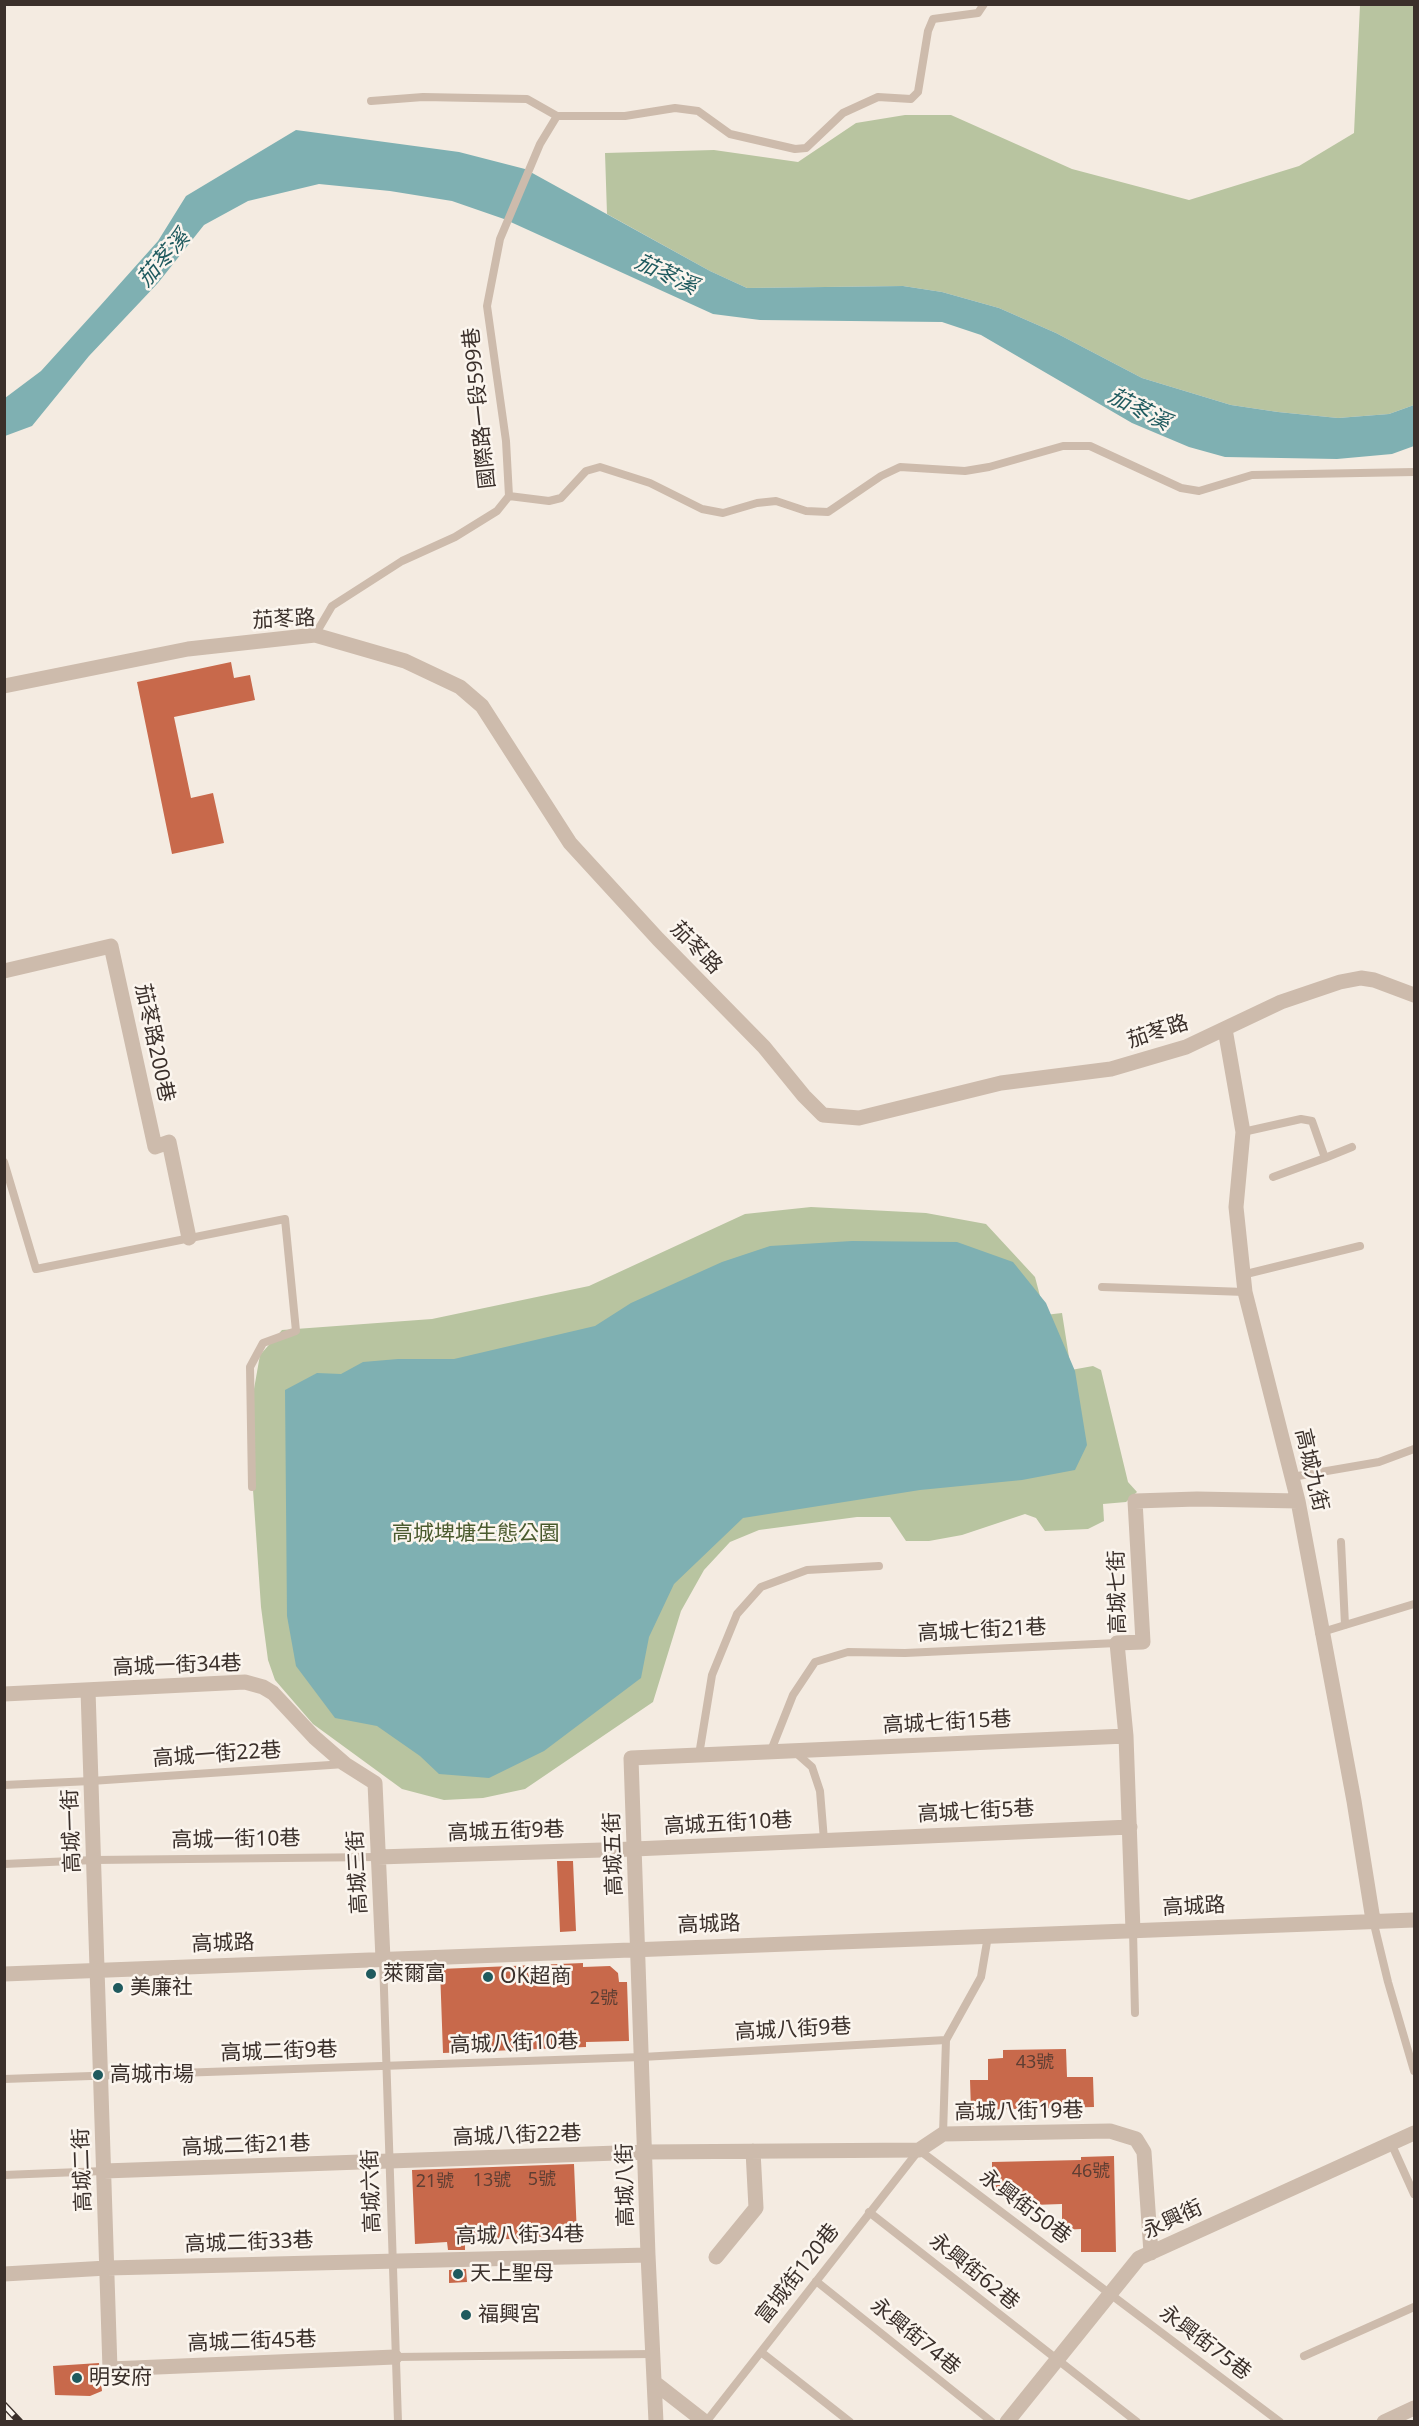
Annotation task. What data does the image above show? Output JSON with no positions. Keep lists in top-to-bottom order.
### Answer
{
  "streets": {
    "street": [
      "茄苳路",
      "茄苳路200巷",
      "高城九街",
      "高城七街",
      "高城一街34巷",
      "高城七街15巷",
      "高城七街5巷",
      "高城五街10巷",
      "高城一街",
      "高城五街9巷",
      "高城五街",
      "高城三街",
      "高城路",
      "高城八街19巷",
      "高城八街22巷",
      "高城二街21巷",
      "高城二街",
      "高城八街",
      "永興街",
      "高城八街34巷",
      "高城二街33巷",
      "高城二街45巷"
    ],
    "lane": [
      "國際路一段599巷",
      "高城七街21巷",
      "高城一街22巷",
      "高城一街10巷",
      "高城八街9巷",
      "高城八街10巷",
      "高城二街9巷",
      "高城六街",
      "永興街50巷",
      "永興街62巷",
      "富城街120巷",
      "永興街74巷",
      "永興街75巷"
    ]
  },
  "crossings": [
    ["國際路一段599巷", "茄苳路"],
    ["茄苳路", "高城九街"],
    ["高城九街", "高城七街"],
    ["高城九街", "高城路"],
    ["高城七街", "高城七街21巷"],
    ["高城七街", "高城七街15巷"],
    ["高城七街", "高城七街5巷"],
    ["高城七街", "高城路"],
    ["高城七街21巷", "高城七街15巷"],
    ["高城一街34巷", "高城一街22巷"],
    ["高城一街34巷", "高城一街"],
    ["高城一街34巷", "高城三街"],
    ["高城七街15巷", "高城五街"],
    ["高城一街22巷", "高城一街"],
    ["高城七街5巷", "高城五街10巷"],
    ["高城五街10巷", "高城五街9巷"],
    ["高城五街10巷", "高城五街"],
    ["高城一街", "高城一街10巷"],
    ["高城一街", "高城路"],
    ["高城一街", "高城二街"],
    ["高城五街9巷", "高城一街10巷"],
    ["高城五街9巷", "高城五街"],
    ["高城五街9巷", "高城三街"],
    ["高城一街10巷", "高城三街"],
    ["高城五街", "高城路"],
    ["高城五街", "高城八街"],
    ["高城三街", "高城路"],
    ["高城三街", "高城六街"],
    ["高城路", "高城二街"],
    ["高城路", "高城八街"],
    ["高城路", "高城六街"],
    ["高城八街9巷", "高城八街10巷"],
    ["高城八街9巷", "高城八街"],
    ["高城八街10巷", "高城二街9巷"],
    ["高城八街10巷", "高城八街"],
    ["高城八街10巷", "高城六街"],
    ["高城二街9巷", "高城二街"],
    ["高城二街9巷", "高城六街"],
    ["高城八街19巷", "永興街50巷"],
    ["高城八街19巷", "永興街"],
    ["高城八街19巷", "富城街120巷"],
    ["高城八街22巷", "高城二街21巷"],
    ["高城八街22巷", "高城八街"],
    ["高城八街22巷", "高城六街"],
    ["高城二街21巷", "高城二街"],
    ["高城二街21巷", "高城六街"],
    ["高城二街", "高城二街33巷"],
    ["高城二街", "高城二街45巷"],
    ["高城八街", "高城八街34巷"],
    ["高城六街", "高城八街34巷"],
    ["高城六街", "高城二街33巷"],
    ["高城六街", "高城二街45巷"],
    ["永興街50巷", "永興街"],
    ["永興街50巷", "富城街120巷"],
    ["永興街50巷", "永興街75巷"],
    ["永興街", "永興街62巷"],
    ["永興街", "永興街75巷"],
    ["高城八街34巷", "高城二街33巷"],
    ["永興街62巷", "富城街120巷"],
    ["富城街120巷", "永興街74巷"]
  ],
  "water": ["茄苳溪"],
  "parks": ["高城埤塘生態公園"],
  "places": [
    "萊爾富",
    "OK超商",
    "美廉社",
    "高城市場",
    "天上聖母",
    "福興宮",
    "明安府"
  ],
  "house_numbers": [
    "2號",
    "43號",
    "46號",
    "5號",
    "13號",
    "21號"
  ]
}
